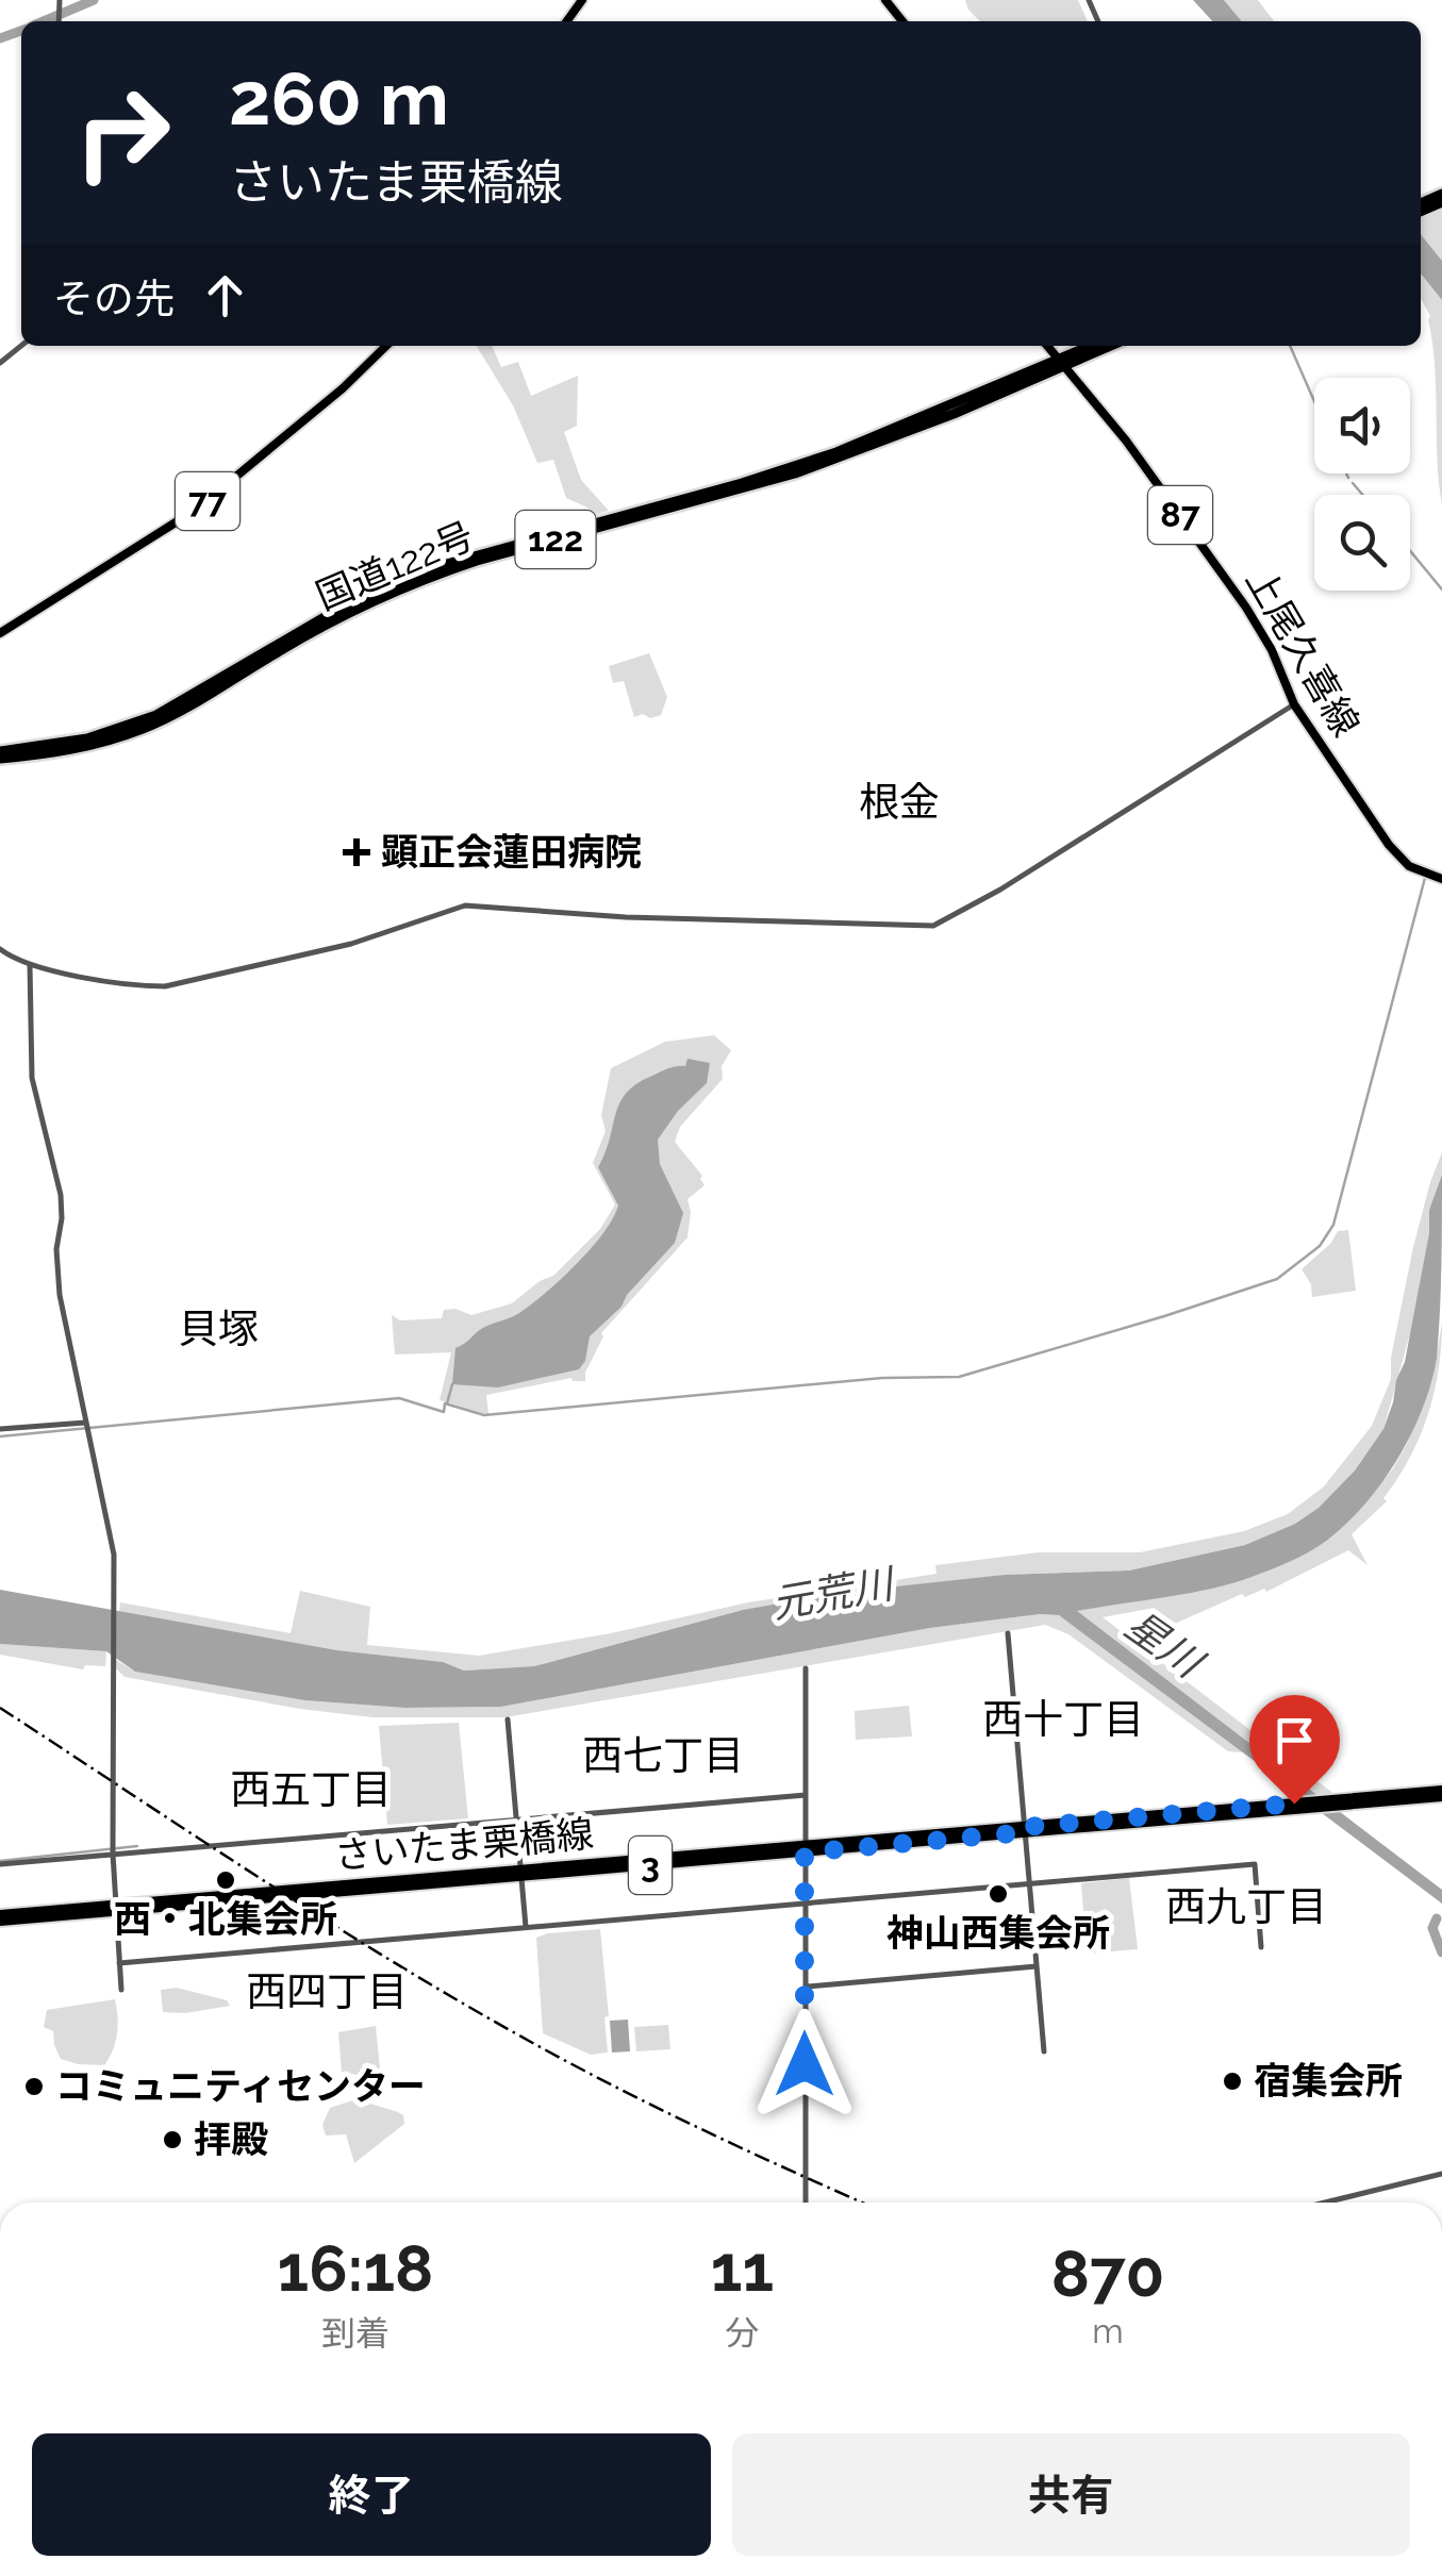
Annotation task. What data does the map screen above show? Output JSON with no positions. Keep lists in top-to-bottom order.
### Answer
{
  "streets": {
    "highway": ["122", "国道122号"],
    "main road": [
      "77",
      "87",
      "上尾久喜線",
      "さいたま栗橋線",
      "3"
    ]
  },
  "crossings": [
    ["国道122号", "上尾久喜線"]
  ],
  "districts": [
    "根金",
    "貝塚",
    "西十丁目",
    "西七丁目",
    "西五丁目",
    "西九丁目",
    "西四丁目"
  ],
  "water": ["元荒川", "星川"],
  "places": {
    "health": ["顕正会蓮田病院"],
    "other": [
      "西・北集会所",
      "神山西集会所",
      "宿集会所",
      "コミュニティセンター",
      "拝殿"
    ]
  },
  "page": {
    "turn": ["260 m", "さいたま栗橋線"],
    "then": "その先",
    "eta": [
      "16:18",
      "到着",
      "11",
      "分",
      "870",
      "m"
    ],
    "buttons": ["終了", "共有"]
  }
}
